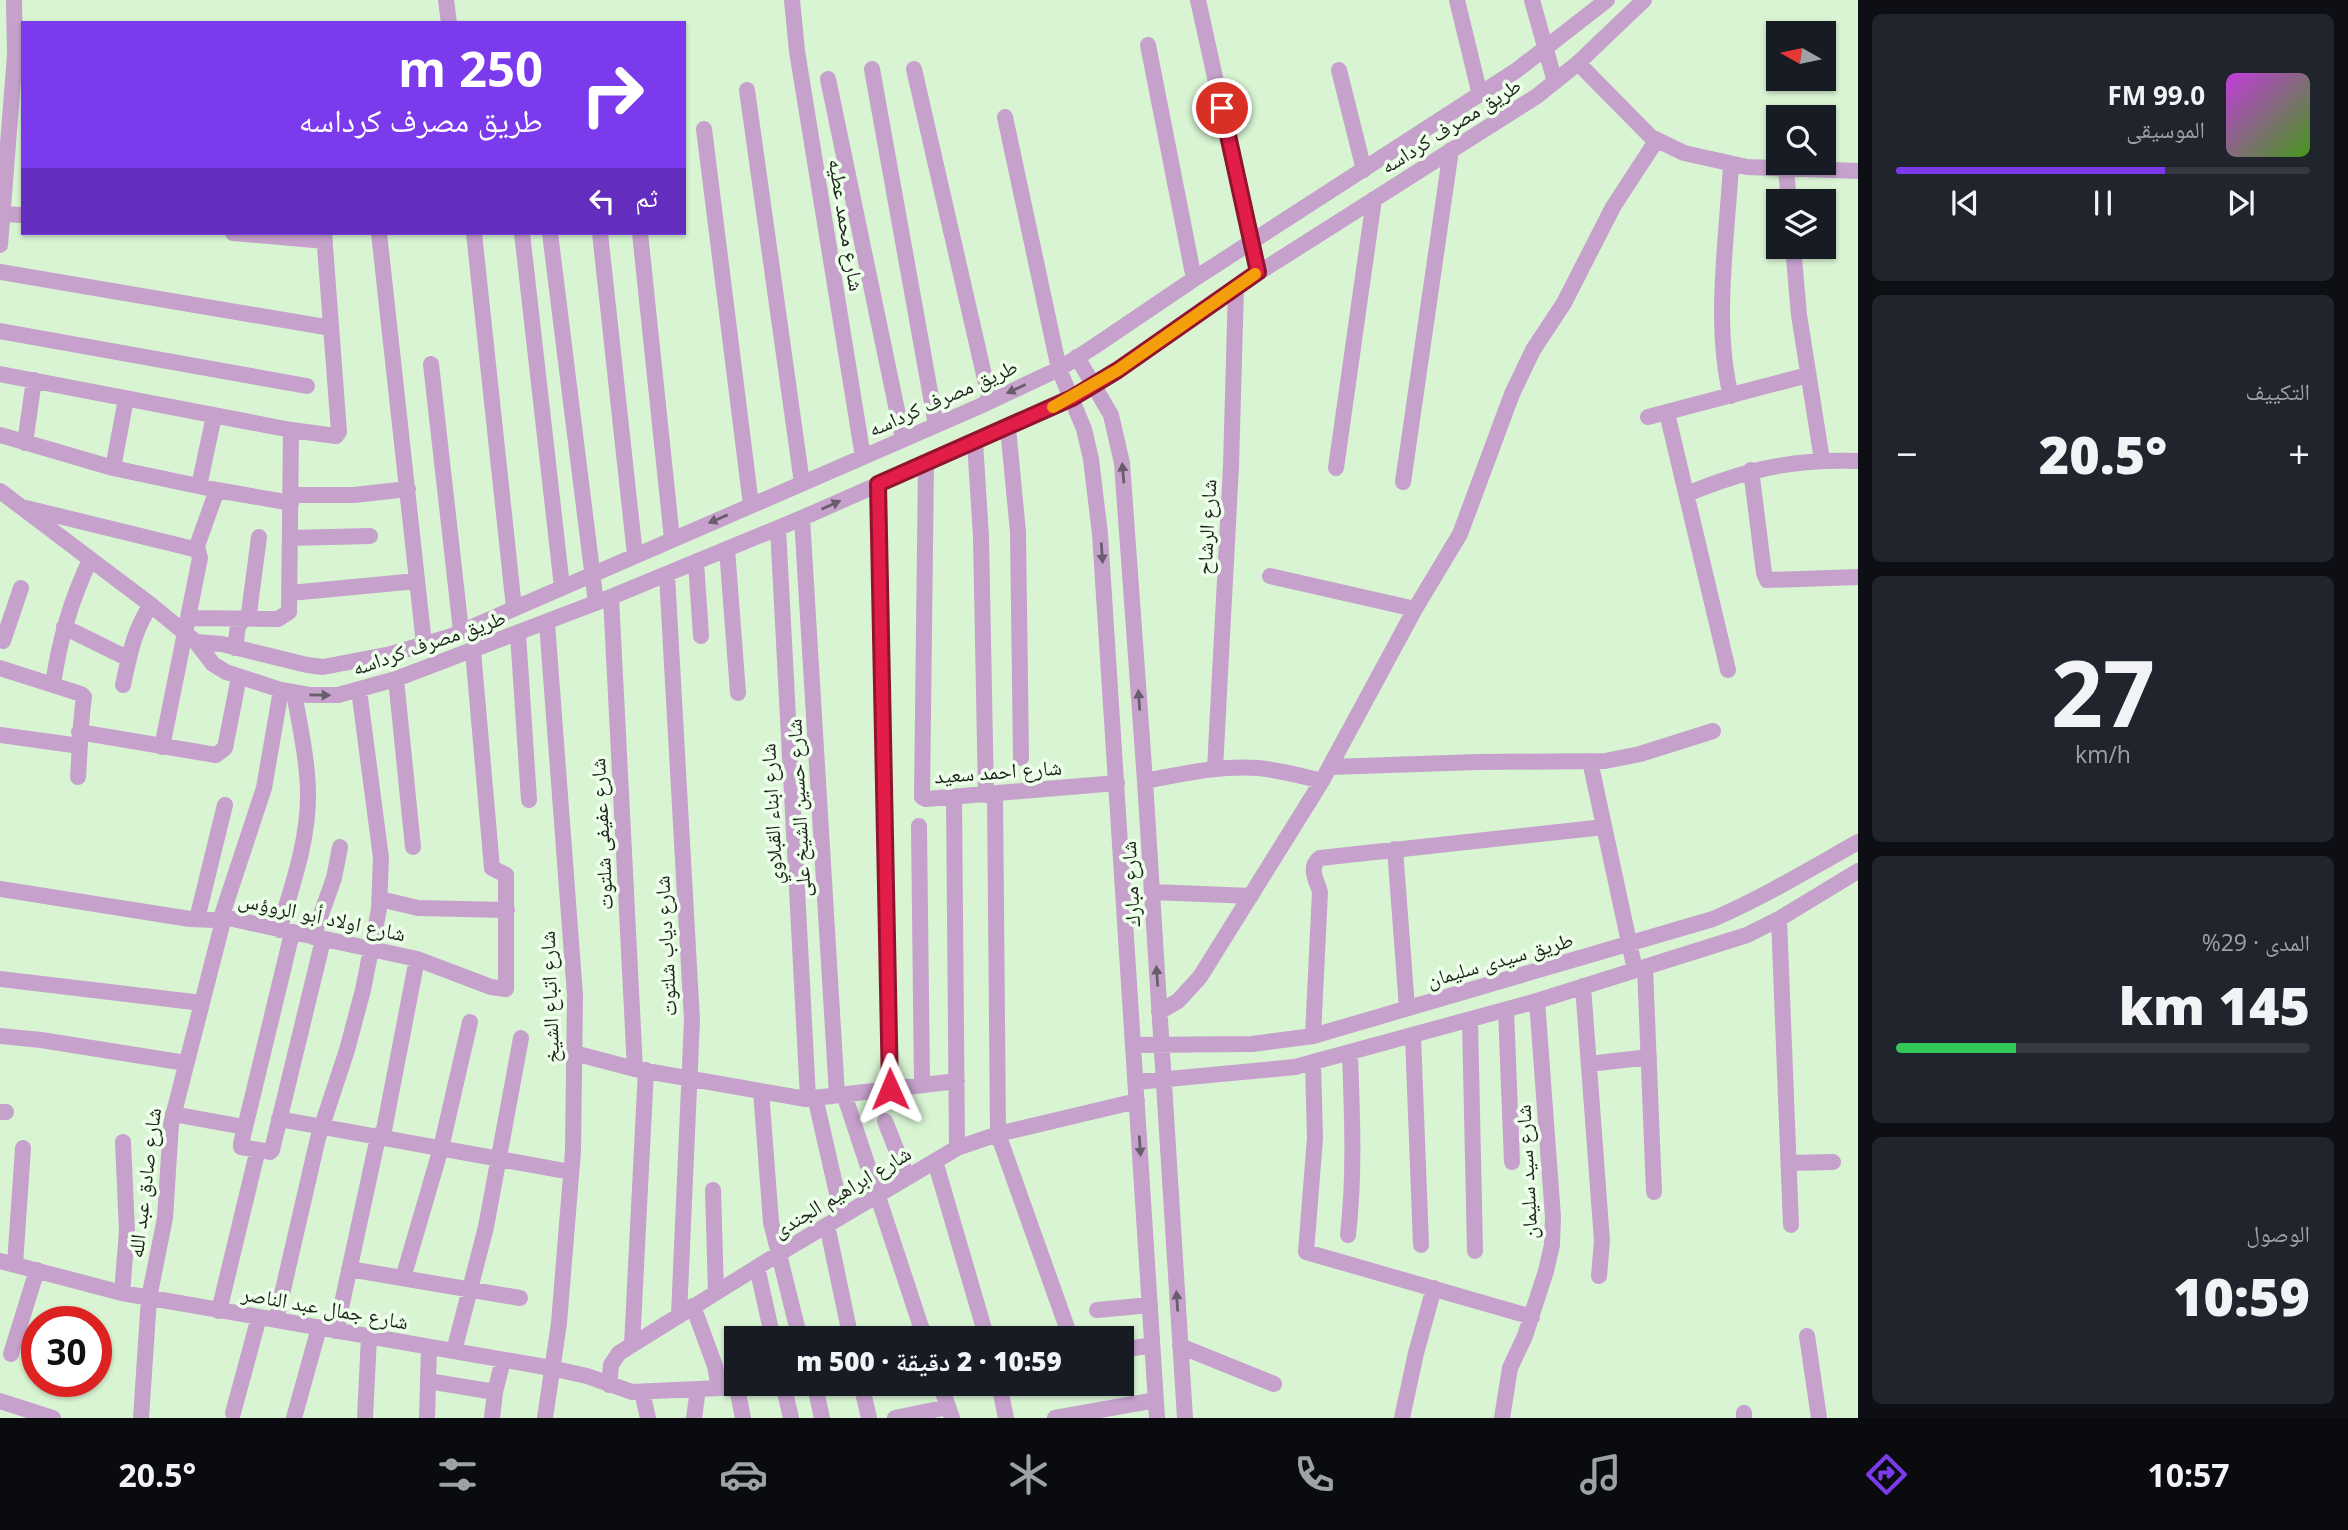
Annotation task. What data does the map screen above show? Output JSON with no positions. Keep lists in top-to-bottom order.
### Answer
{
  "streets": {
    "street": [
      "طريق مصرف كرداسه",
      "شارع محمد عطيه",
      "شارع الرشاح",
      "شارع احمد سعيد",
      "شارع حسين الشيخ على",
      "شارع ابناء القبلاوي",
      "شارع عفيفى شلتوت",
      "شارع مبارك",
      "شارع اولاد أبو الروؤس",
      "شارع دياب شلتوت",
      "طريق سيدى سليمان",
      "شارع اتباع الشيخ",
      "شارع سيد سليمان",
      "شارع صادق عبد الله",
      "شارع ابراهيم الجندى",
      "شارع جمال عبد الناصر"
    ]
  },
  "crossings": [
    ["طريق مصرف كرداسه", "شارع محمد عطيه"],
    ["طريق مصرف كرداسه", "شارع الرشاح"],
    ["طريق مصرف كرداسه", "شارع احمد سعيد"],
    ["طريق مصرف كرداسه", "شارع حسين الشيخ على"],
    ["طريق مصرف كرداسه", "شارع ابناء القبلاوي"],
    ["طريق مصرف كرداسه", "شارع عفيفى شلتوت"],
    ["طريق مصرف كرداسه", "شارع مبارك"],
    ["طريق مصرف كرداسه", "شارع دياب شلتوت"],
    ["طريق مصرف كرداسه", "شارع اتباع الشيخ"],
    ["طريق مصرف كرداسه", "شارع صادق عبد الله"],
    ["شارع احمد سعيد", "شارع مبارك"],
    ["شارع حسين الشيخ على", "شارع ابراهيم الجندى"],
    ["شارع ابناء القبلاوي", "شارع ابراهيم الجندى"],
    ["شارع عفيفى شلتوت", "شارع ابراهيم الجندى"],
    ["شارع مبارك", "طريق سيدى سليمان"],
    ["شارع مبارك", "شارع ابراهيم الجندى"],
    ["شارع اولاد أبو الروؤس", "شارع صادق عبد الله"],
    ["شارع دياب شلتوت", "شارع ابراهيم الجندى"],
    ["شارع اتباع الشيخ", "شارع جمال عبد الناصر"],
    ["شارع صادق عبد الله", "شارع جمال عبد الناصر"],
    ["شارع ابراهيم الجندى", "شارع جمال عبد الناصر"]
  ],
  "north": "left",
  "page": {
    "turn": ["250 m", "طريق مصرف كرداسه"],
    "song": ["99.0 FM", "الموسيقى"],
    "then": "ثم",
    "tile": [
      "التكييف",
      ["27", "km/h"],
      ["المدى · 29%", "145 km"],
      ["الوصول", "10:59"]
    ],
    "heat": ["−", "20.5°", "+"],
    "limit": "30",
    "trip": "10:59 · 2 دقيقة · 500 m",
    "tabs": ["10:57", "20.5°"]
  }
}
